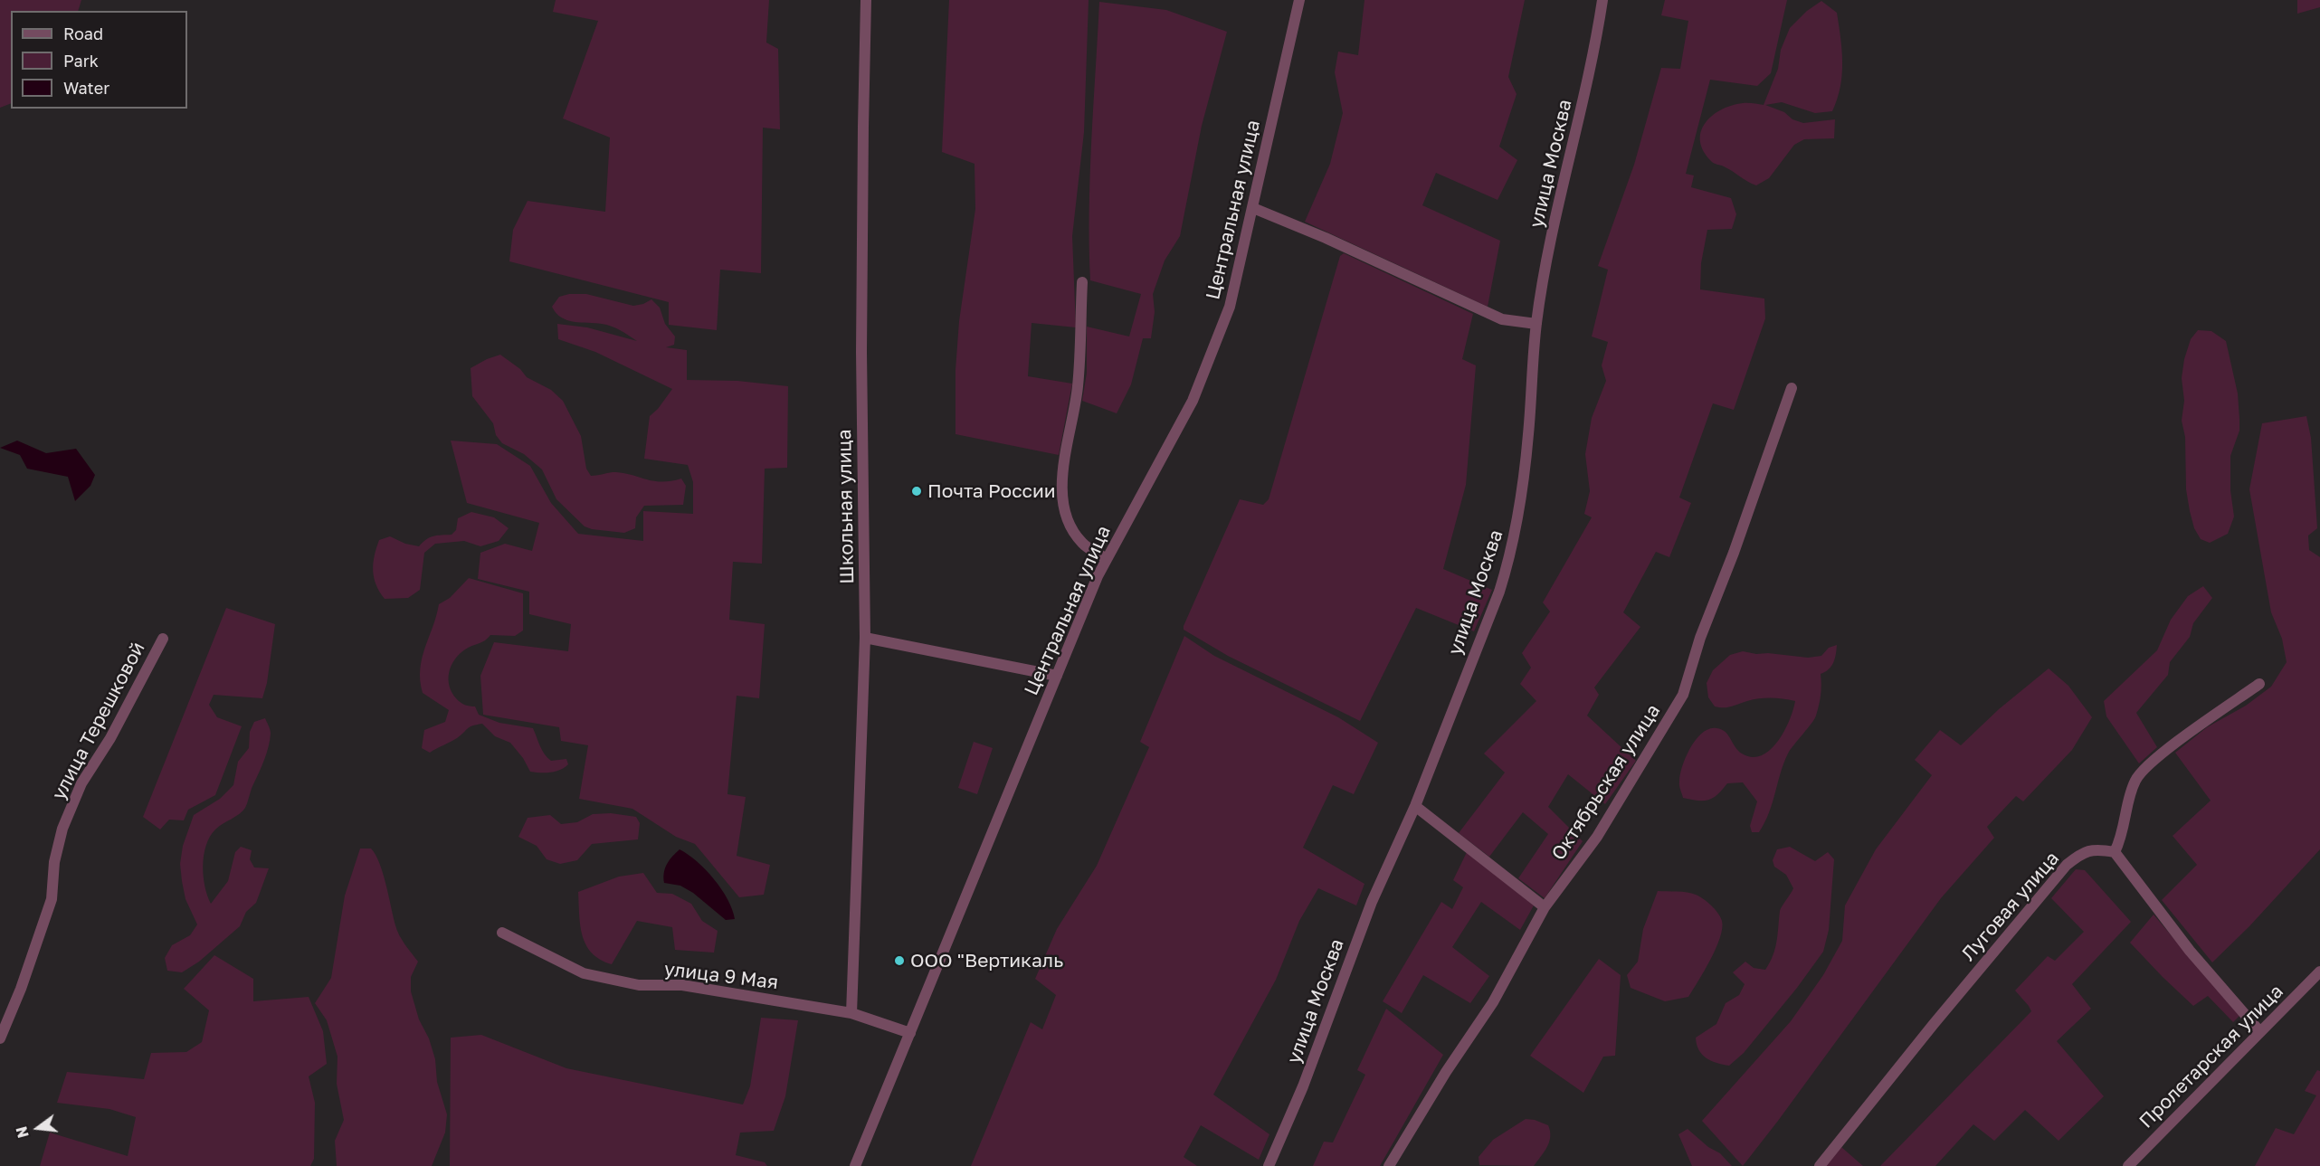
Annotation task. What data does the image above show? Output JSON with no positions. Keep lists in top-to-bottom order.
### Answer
{
  "streets": {
    "street": [
      "улица Москва",
      "Центральная улица",
      "Школьная улица",
      "улица Терешковой",
      "Октябрьская улица",
      "Луговая улица",
      "улица 9 Мая",
      "Пролетарская улица"
    ]
  },
  "crossings": [
    ["Центральная улица", "улица 9 Мая"],
    ["Школьная улица", "улица 9 Мая"]
  ],
  "places": ["Почта России", "ООО \"Вертикаль"],
  "legend": ["Road", "Park", "Water"],
  "north": "left"
}
